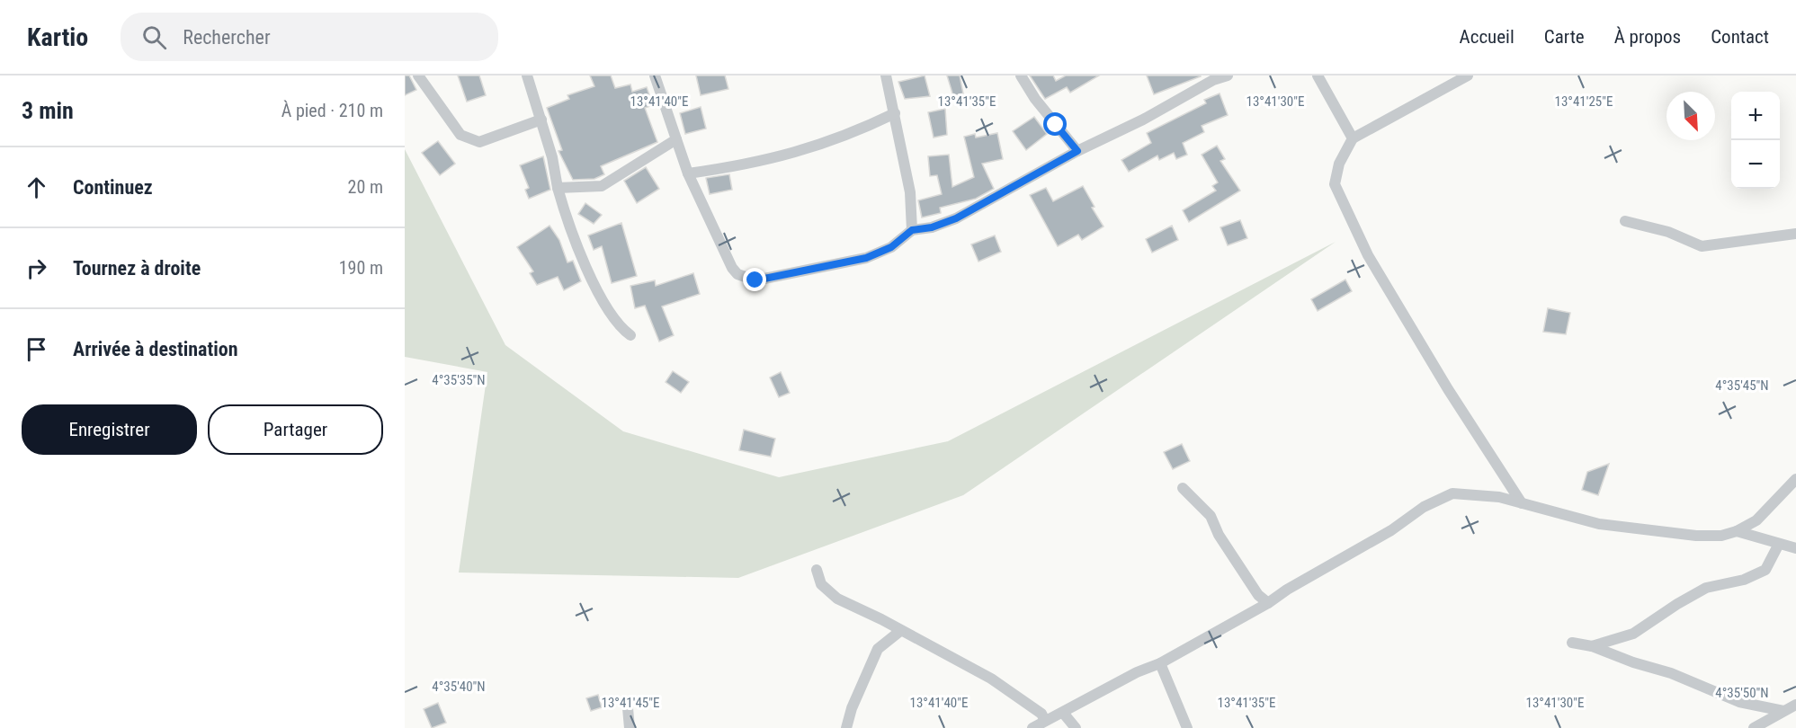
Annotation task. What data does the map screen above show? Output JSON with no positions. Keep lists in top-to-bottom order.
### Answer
{
  "north": "bottom right",
  "page": {
    "header": "Kartio",
    "search": "Rechercher",
    "nav": [
      "Accueil",
      "Carte",
      "À propos",
      "Contact"
    ],
    "heading": ["3 min", "À pied · 210 m"],
    "map_buttons": ["+", "−"],
    "list": [
      ["Continuez", "20 m"],
      ["Tournez à droite", "190 m"],
      "Arrivée à destination"
    ],
    "buttons": ["Enregistrer", "Partager"]
  },
  "coordinates": [
    "13°41'40\"E",
    "13°41'35\"E",
    "13°41'30\"E",
    "13°41'25\"E",
    "4°35'35\"N",
    "4°35'45\"N",
    "4°35'40\"N",
    "4°35'50\"N",
    "13°41'45\"E"
  ]
}
